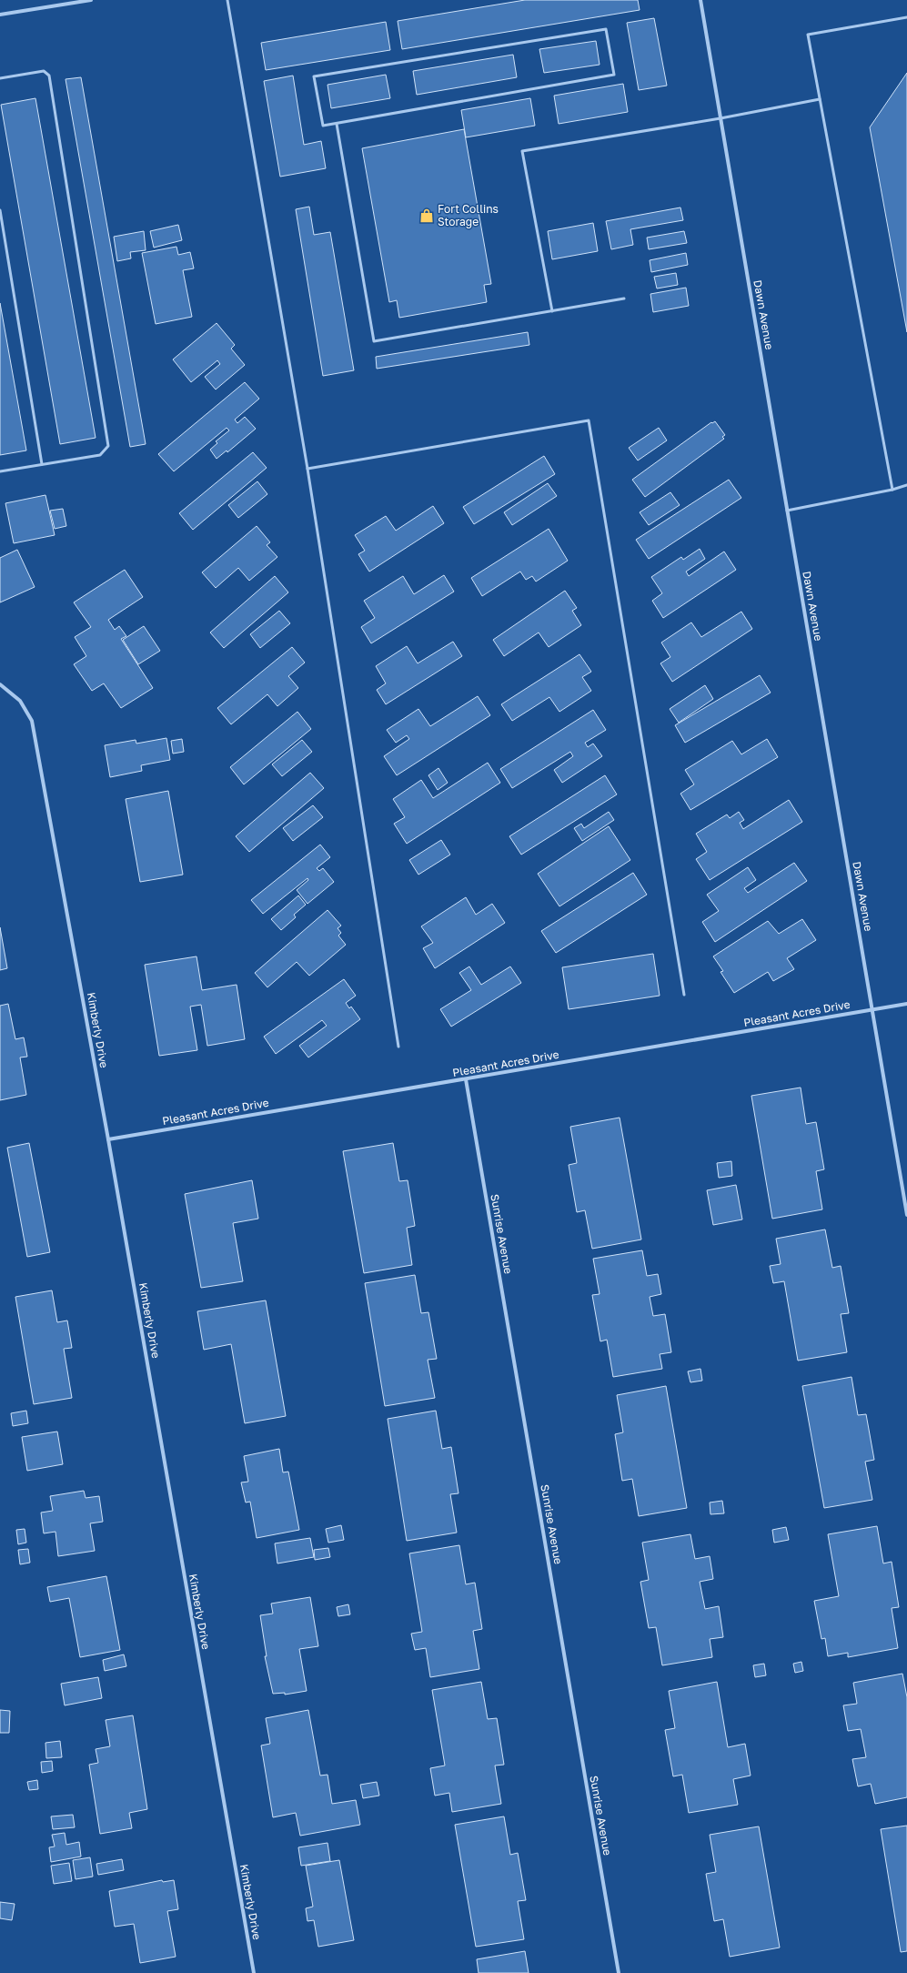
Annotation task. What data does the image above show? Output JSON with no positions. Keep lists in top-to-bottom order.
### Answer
{
  "streets": {
    "street": [
      "Dawn Avenue",
      "Pleasant Acres Drive",
      "Kimberly Drive",
      "Sunrise Avenue"
    ]
  },
  "crossings": [
    ["Dawn Avenue", "Pleasant Acres Drive"],
    ["Pleasant Acres Drive", "Kimberly Drive"],
    ["Pleasant Acres Drive", "Sunrise Avenue"]
  ],
  "places": {
    "shop": ["Fort Collins Storage"]
  }
}
